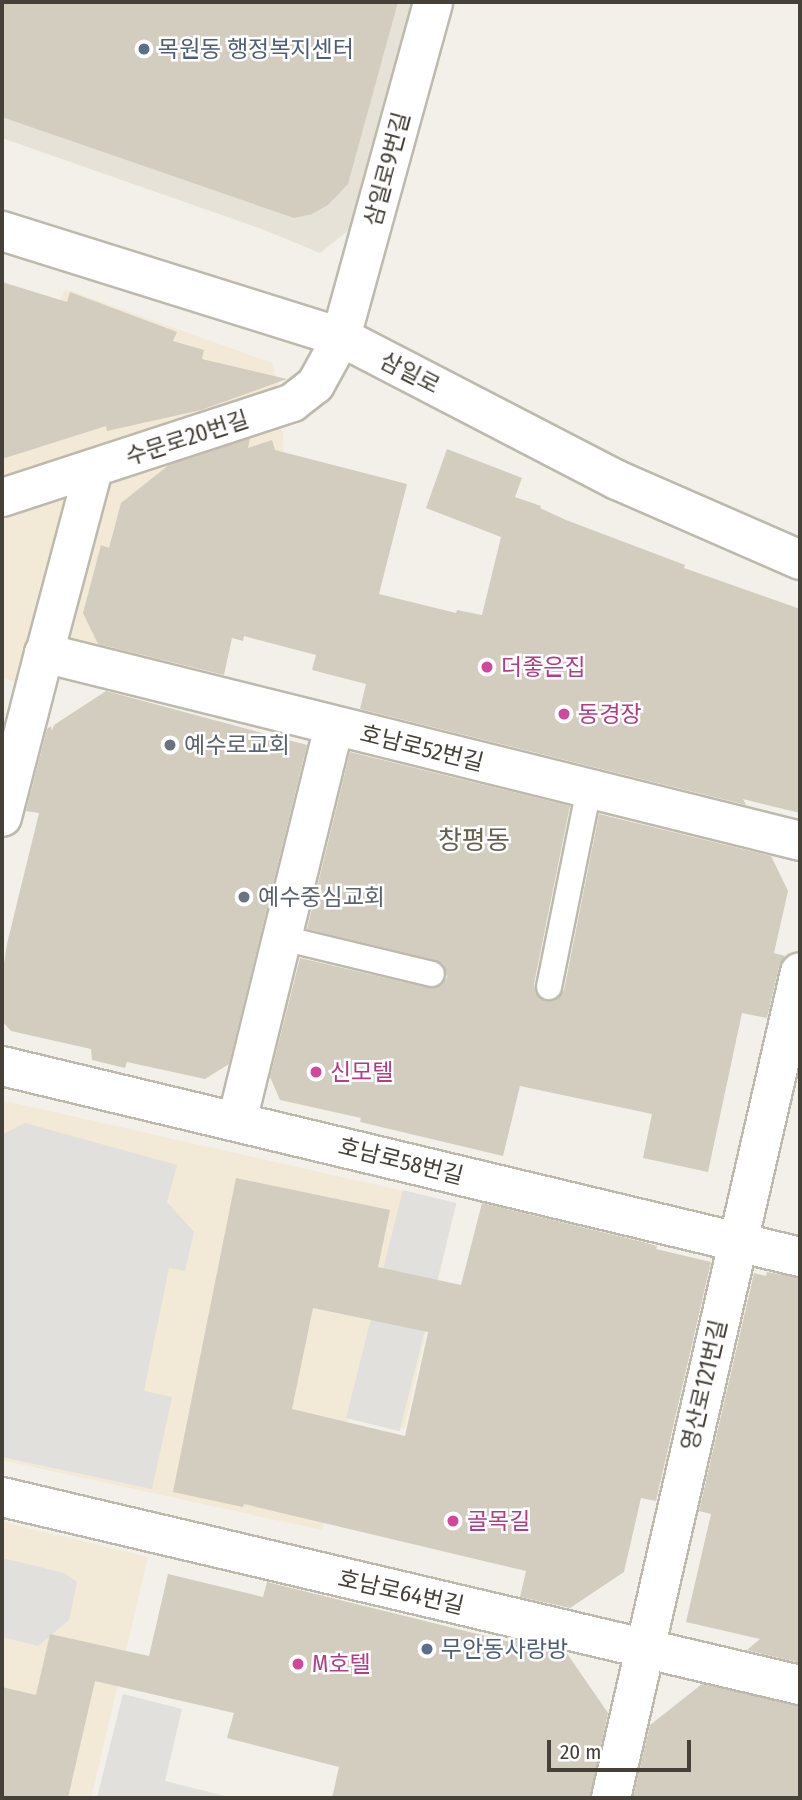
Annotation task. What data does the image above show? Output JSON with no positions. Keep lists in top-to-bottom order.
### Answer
{
  "streets": {
    "street": [
      "삼일로9번길",
      "삼일로",
      "수문로20번길",
      "호남로52번길",
      "호남로58번길",
      "영산로121번길",
      "호남로64번길"
    ]
  },
  "crossings": [
    ["삼일로9번길", "삼일로"],
    ["삼일로9번길", "수문로20번길"],
    ["삼일로", "수문로20번길"],
    ["호남로58번길", "영산로121번길"],
    ["영산로121번길", "호남로64번길"]
  ],
  "districts": ["창평동"],
  "places": [
    "목원동 행정복지센터",
    "더좋은집",
    "동경장",
    "예수로교회",
    "예수중심교회",
    "신모텔",
    "골목길",
    "무안동사랑방",
    "M호텔"
  ],
  "scale_bar": "20 m"
}
